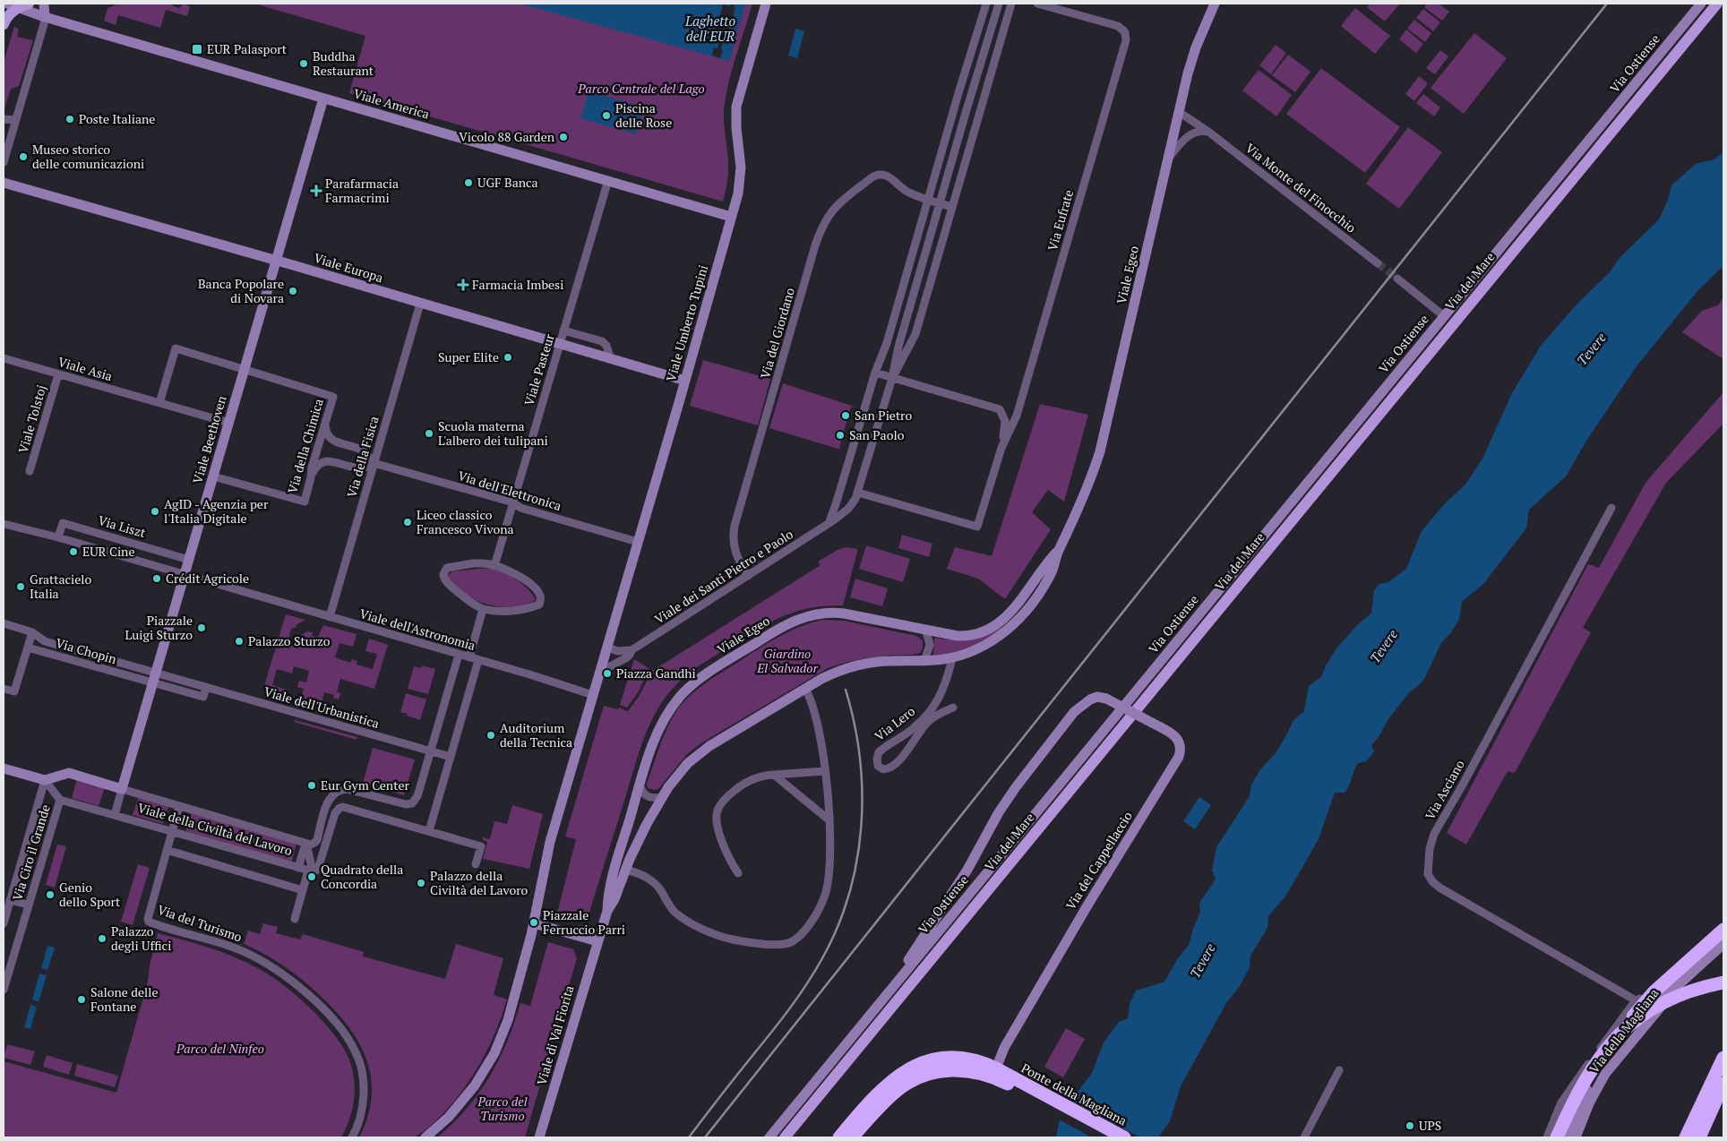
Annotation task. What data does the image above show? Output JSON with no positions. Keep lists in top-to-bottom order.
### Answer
{
  "streets": {
    "highway": ["Ponte della Magliana"],
    "main road": [
      "Via Ostiense",
      "Viale America",
      "Viale Europa",
      "Viale Egeo",
      "Via del Mare",
      "Viale Umberto Tupini",
      "Viale Beethoven",
      "Viale della Civiltà del Lavoro",
      "Via del Cappellaccio",
      "Via della Magliana",
      "Viale di Val Fiorita"
    ],
    "street": [
      "Via Monte del Finocchio",
      "Via Eufrate",
      "Via del Giordano",
      "Viale Asia",
      "Viale Pasteur",
      "Viale Tolstoj",
      "Via della Chimica",
      "Via della Fisica",
      "Via dell'Elettronica",
      "Via Liszt",
      "Viale dei Santi Pietro e Paolo",
      "Viale dell'Astronomia",
      "Via Chopin",
      "Viale dell'Urbanistica",
      "Via Lero",
      "Via Asciano",
      "Via Ciro il Grande",
      "Via del Turismo"
    ]
  },
  "crossings": [
    ["Via Ostiense", "Via del Cappellaccio"],
    ["Viale America", "Viale Umberto Tupini"],
    ["Viale America", "Viale Pasteur"],
    ["Viale America", "Viale Beethoven"],
    ["Via Monte del Finocchio", "Viale Egeo"],
    ["Viale Europa", "Viale Umberto Tupini"],
    ["Viale Europa", "Viale Pasteur"],
    ["Viale Europa", "Viale Beethoven"],
    ["Viale Europa", "Via della Fisica"],
    ["Viale Egeo", "Via Lero"],
    ["Viale Egeo", "Viale di Val Fiorita"],
    ["Viale Umberto Tupini", "Via dell'Elettronica"],
    ["Via del Giordano", "Viale dei Santi Pietro e Paolo"],
    ["Viale Asia", "Viale Tolstoj"],
    ["Viale Asia", "Viale Beethoven"],
    ["Viale Pasteur", "Via dell'Elettronica"],
    ["Viale Beethoven", "Via della Chimica"],
    ["Viale Beethoven", "Via Liszt"],
    ["Viale Beethoven", "Viale dell'Astronomia"],
    ["Viale Beethoven", "Via Chopin"],
    ["Viale Beethoven", "Viale dell'Urbanistica"],
    ["Viale Beethoven", "Viale della Civiltà del Lavoro"],
    ["Via della Fisica", "Via dell'Elettronica"],
    ["Via della Fisica", "Viale dell'Astronomia"],
    ["Via Chopin", "Viale dell'Urbanistica"],
    ["Via Asciano", "Via della Magliana"],
    ["Viale della Civiltà del Lavoro", "Via Ciro il Grande"]
  ],
  "water": ["Laghetto dell'EUR", "Tevere"],
  "parks": [
    "Parco Centrale del Lago",
    "Giardino El Salvador",
    "Parco del Ninfeo",
    "Parco del Turismo"
  ],
  "places": {
    "transit": ["EUR Palasport"],
    "other": [
      "Buddha Restaurant",
      "Piscina delle Rose",
      "Poste Italiane",
      "Vicolo 88 Garden",
      "Museo storico delle comunicazioni",
      "UGF Banca",
      "Banca Popolare di Novara",
      "Super Elite",
      "San Pietro",
      "Scuola materna L'albero dei tulipani",
      "San Paolo",
      "AgID - Agenzia per l'Italia Digitale",
      "Liceo classico Francesco Vivona",
      "EUR Cine",
      "Crédit Agricole",
      "Grattacielo Italia",
      "Piazzale Luigi Sturzo",
      "Palazzo Sturzo",
      "Piazza Gandhi",
      "Auditorium della Tecnica",
      "Eur Gym Center",
      "Quadrato della Concordia",
      "Palazzo della Civiltà del Lavoro",
      "Genio dello Sport",
      "Piazzale Ferruccio Parri",
      "Palazzo degli Uffici",
      "Salone delle Fontane",
      "UPS"
    ],
    "health": ["Parafarmacia Farmacrimi", "Farmacia Imbesi"]
  }
}
